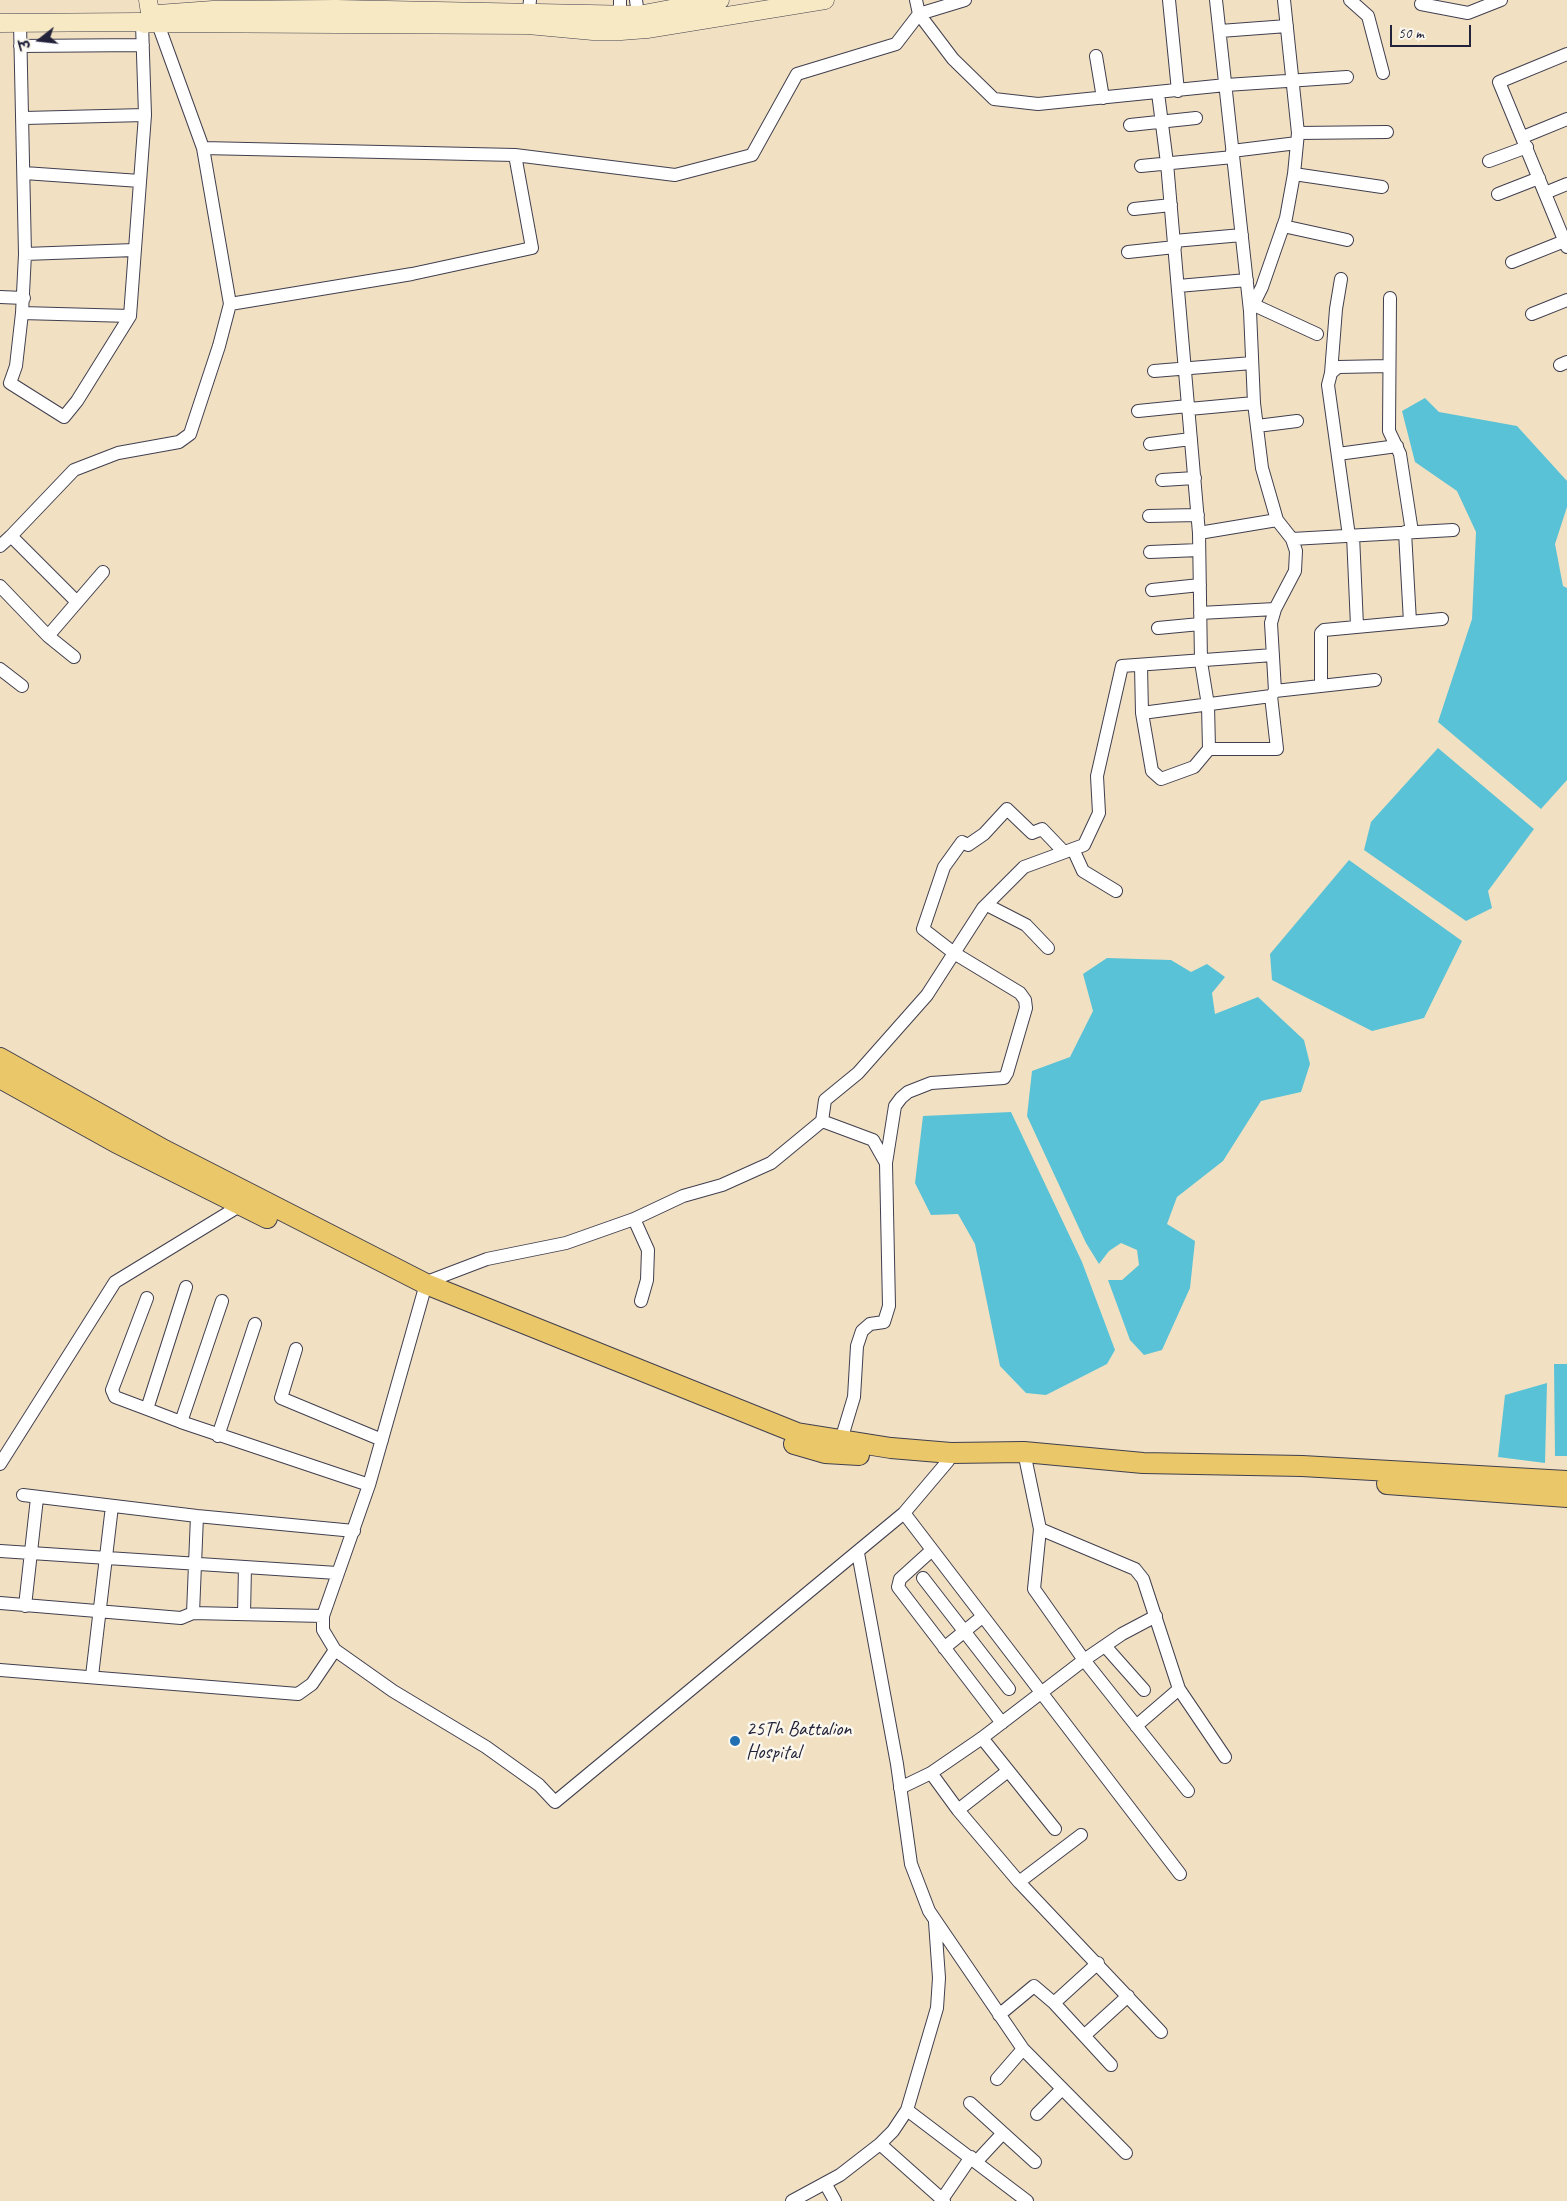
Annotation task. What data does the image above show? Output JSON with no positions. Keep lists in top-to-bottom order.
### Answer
{
  "places": ["25Th Battalion Hospital"],
  "scale_bar": "50 m",
  "north": "left"
}
